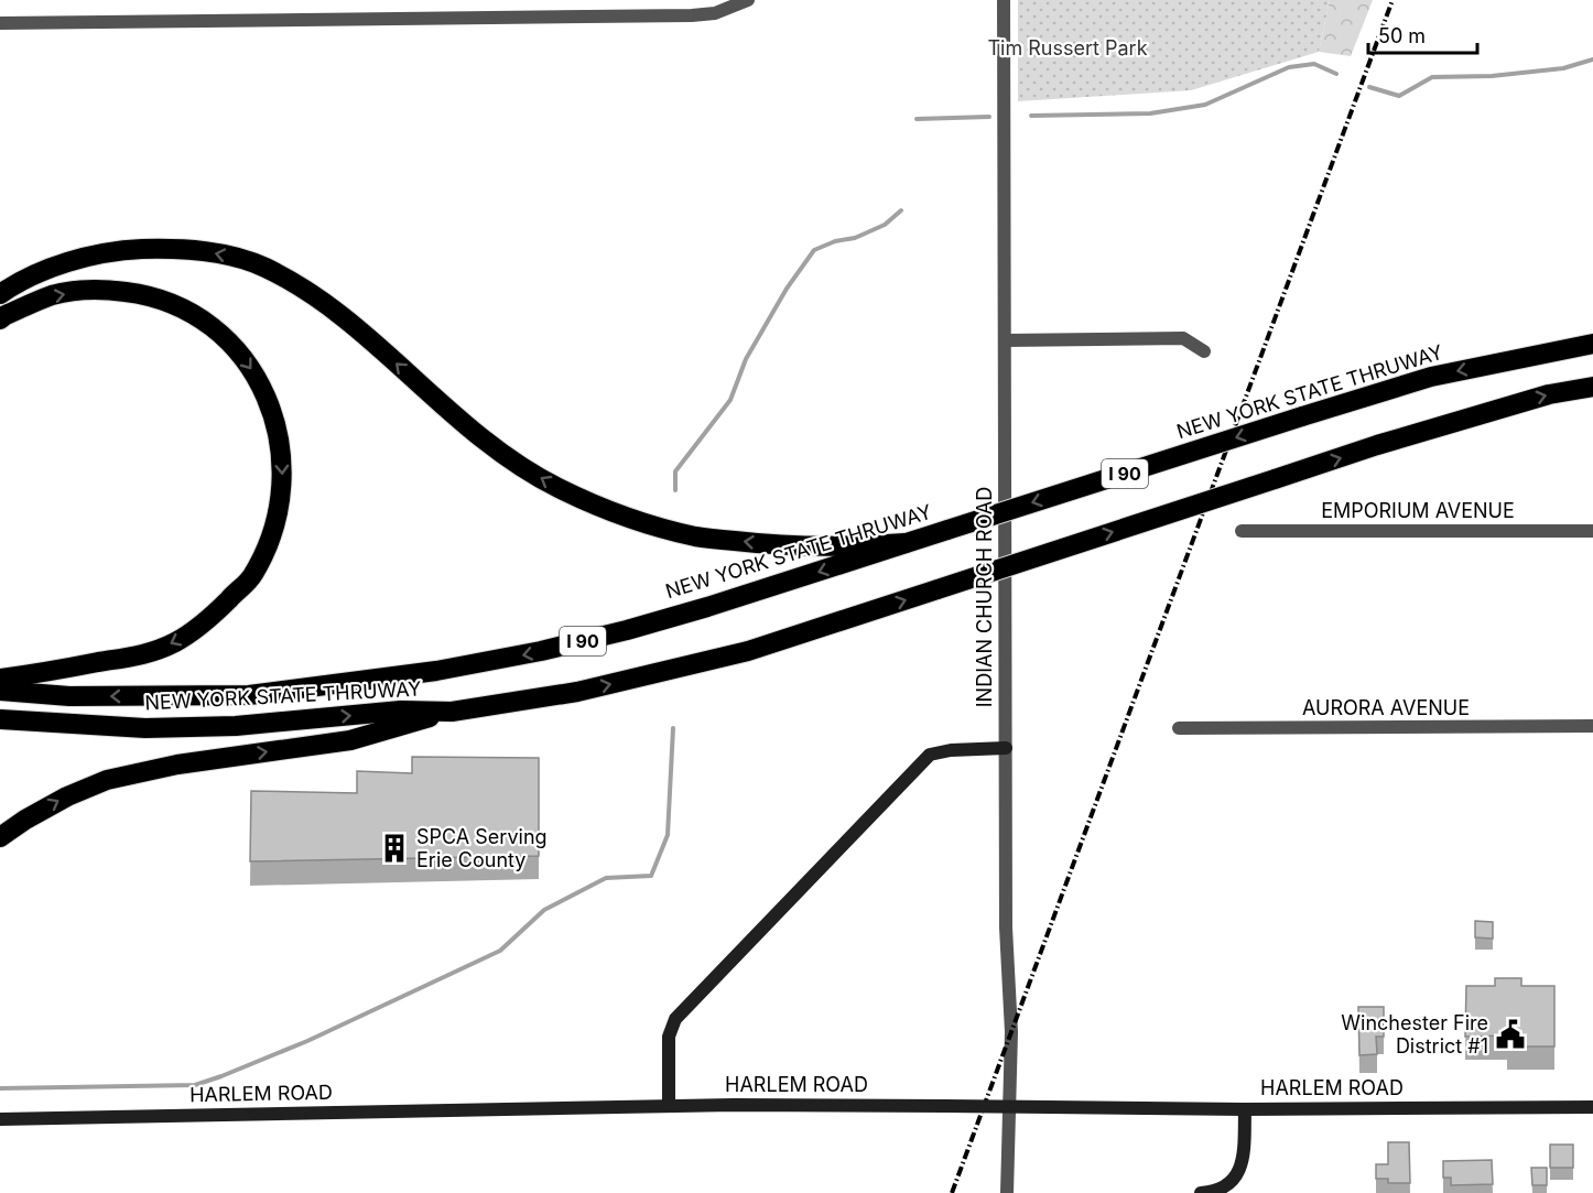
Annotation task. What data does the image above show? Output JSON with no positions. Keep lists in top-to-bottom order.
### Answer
{
  "streets": {
    "highway": ["NEW YORK STATE THRUWAY", "I 90"],
    "main road": ["HARLEM ROAD"],
    "street": ["EMPORIUM AVENUE", "INDIAN CHURCH ROAD", "AURORA AVENUE"]
  },
  "parks": ["Tim Russert Park"],
  "places": {
    "building": ["SPCA Serving Erie County"],
    "public building": ["Winchester Fire District #1"]
  },
  "scale_bar": "50 m"
}
